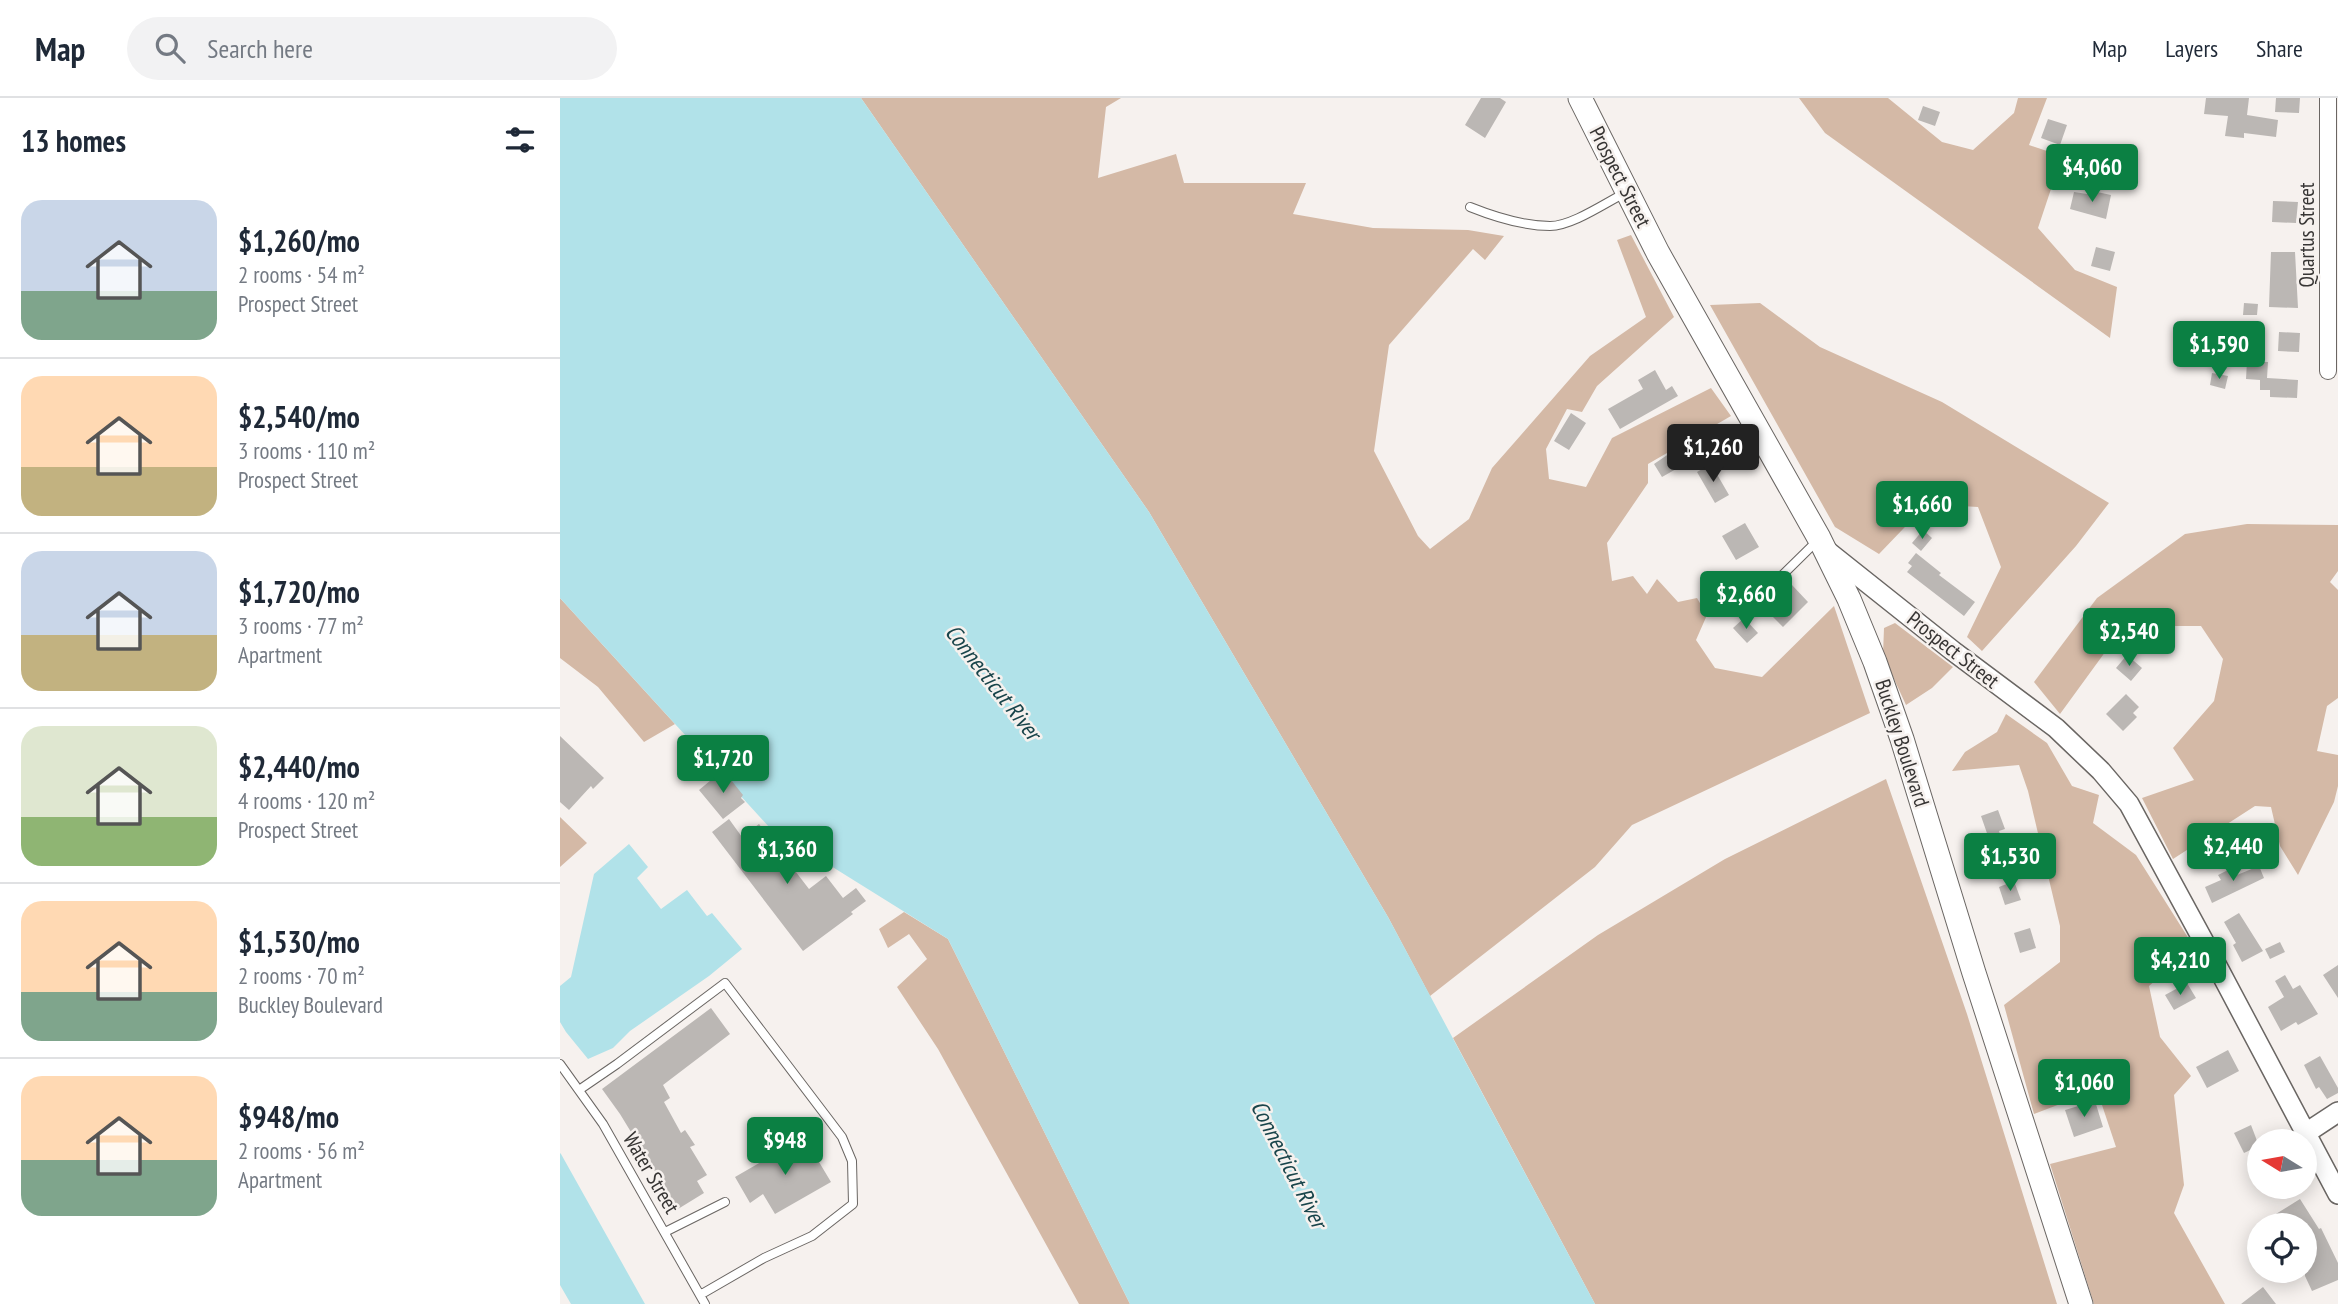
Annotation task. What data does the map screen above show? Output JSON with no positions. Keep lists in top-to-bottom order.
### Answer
{
  "streets": {
    "main road": ["Prospect Street", "Buckley Boulevard"],
    "street": ["Quartus Street"],
    "lane": ["Water Street"]
  },
  "crossings": [
    ["Prospect Street", "Buckley Boulevard"]
  ],
  "water": ["Connecticut River"],
  "north": "left",
  "page": {
    "header": "Map",
    "search": "Search here",
    "nav": ["Map", "Layers", "Share"],
    "heading": "13 homes",
    "price": [
      "$4,060",
      "$1,590",
      "$1,260",
      "$1,660",
      "$2,660",
      "$2,540",
      "$1,720",
      "$2,440",
      "$1,360",
      "$1,530",
      "$4,210",
      "$1,060",
      "$948"
    ],
    "list": [
      {
        "name": "$1,260/mo",
        "note": "2 rooms · 54 m² · Prospect Street"
      },
      {
        "name": "$2,540/mo",
        "note": "3 rooms · 110 m² · Prospect Street"
      },
      {
        "name": "$1,720/mo",
        "note": "3 rooms · 77 m² · Apartment"
      },
      {
        "name": "$2,440/mo",
        "note": "4 rooms · 120 m² · Prospect Street"
      },
      {
        "name": "$1,530/mo",
        "note": "2 rooms · 70 m² · Buckley Boulevard"
      },
      {
        "name": "$948/mo",
        "note": "2 rooms · 56 m² · Apartment"
      }
    ]
  }
}
